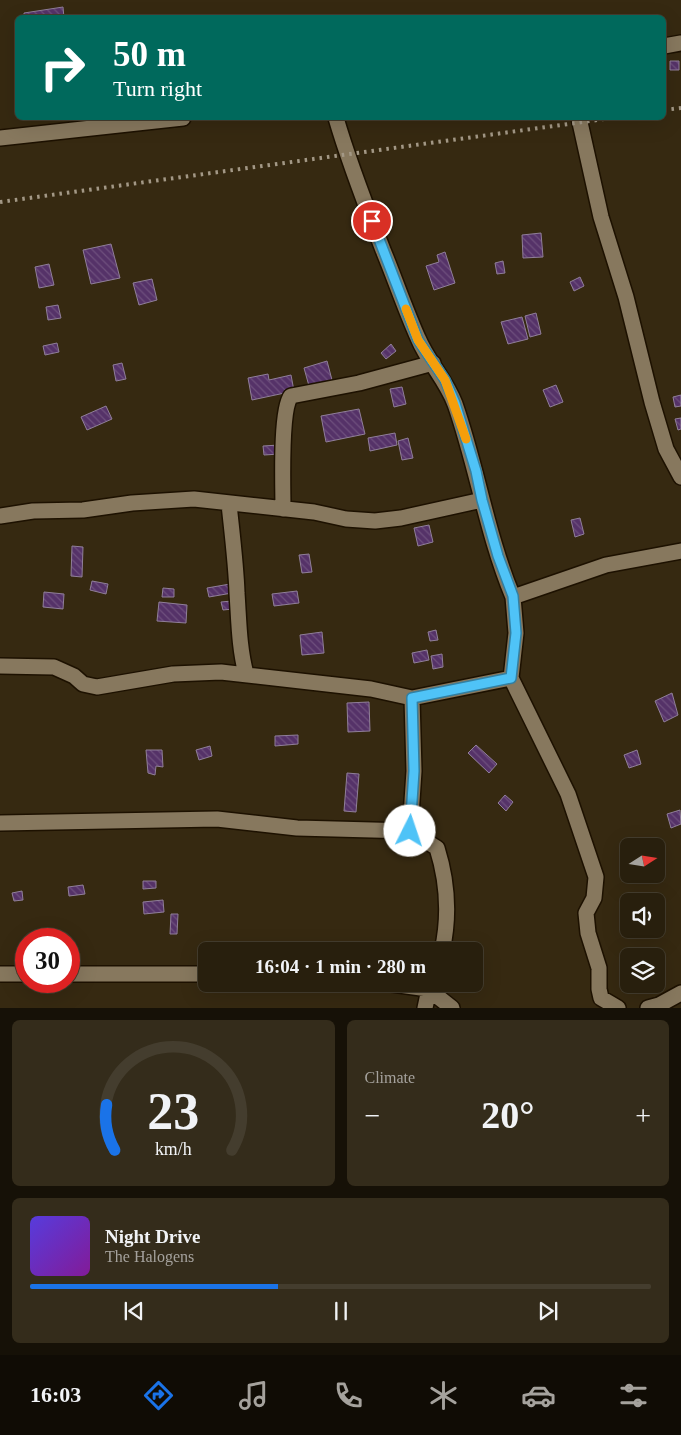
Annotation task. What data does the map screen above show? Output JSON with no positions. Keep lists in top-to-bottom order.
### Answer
{
  "north": "right",
  "page": {
    "turn": ["50 m", "Turn right"],
    "limit": "30",
    "trip": "16:04 · 1 min · 280 m",
    "tile": "Climate",
    "heat": ["−", "20°", "+"],
    "song": ["Night Drive", "The Halogens"],
    "tabs": "16:03",
    "gauge": ["23", "km/h"]
  }
}
